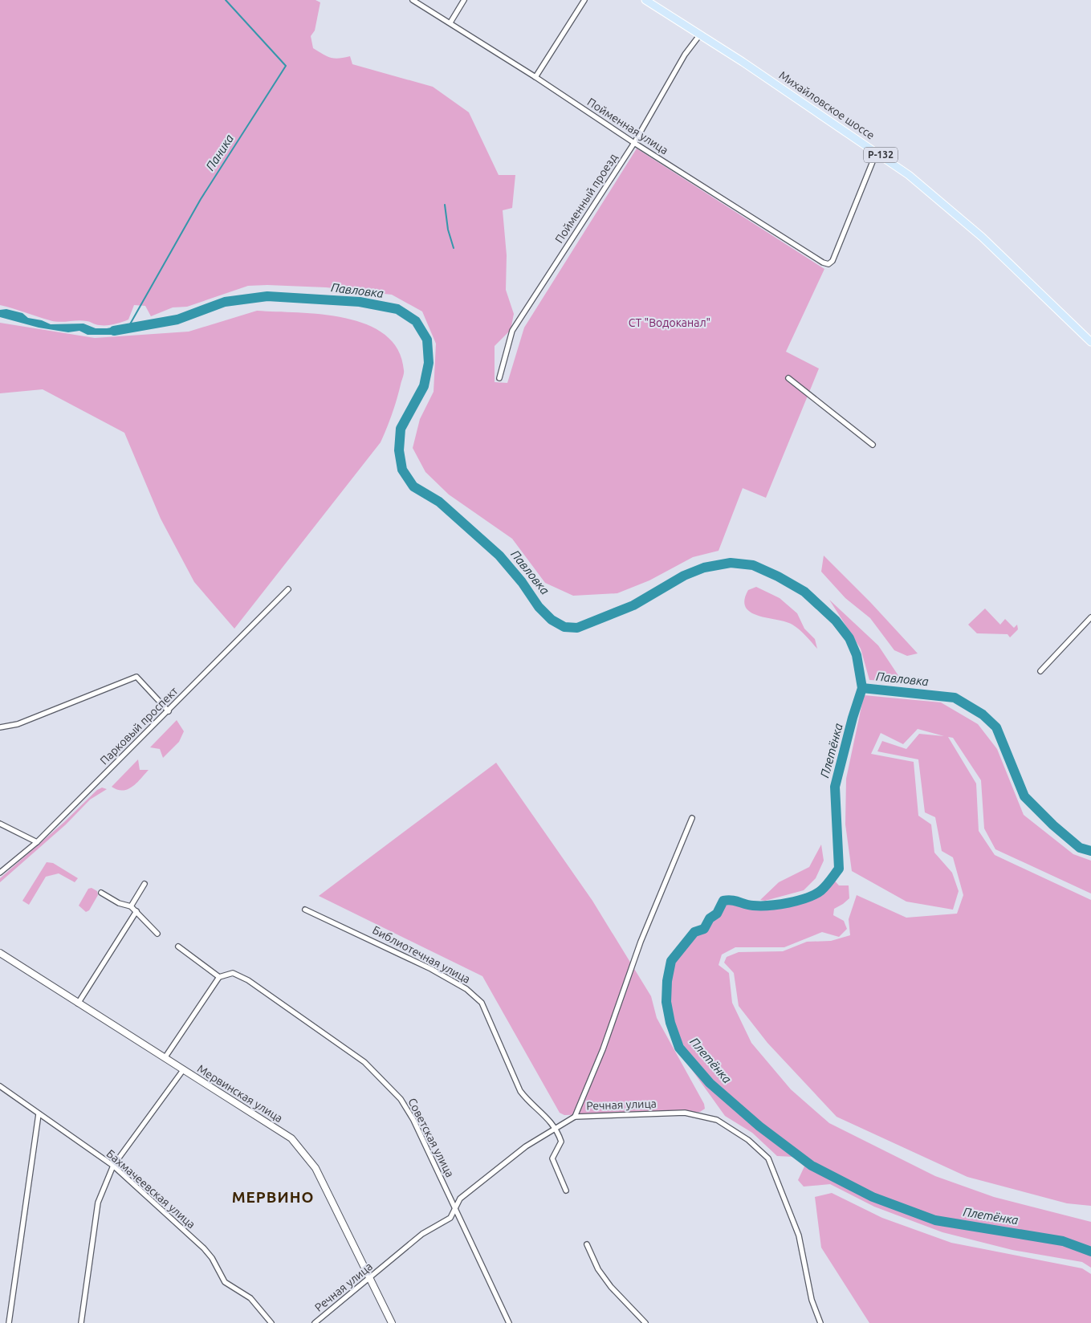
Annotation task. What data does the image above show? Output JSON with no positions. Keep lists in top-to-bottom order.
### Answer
{
  "streets": {
    "main road": ["Михайловское шоссе", "Р-132"],
    "street": [
      "Пойменная улица",
      "Пойменный проезд",
      "Парковый проспект",
      "Библиотечная улица",
      "Мервинская улица",
      "Речная улица",
      "Советская улица",
      "Бахмачеевская улица"
    ]
  },
  "crossings": [
    ["Михайловское шоссе", "Пойменная улица"],
    ["Михайловское шоссе", "Пойменный проезд"],
    ["Пойменная улица", "Пойменный проезд"],
    ["Библиотечная улица", "Речная улица"],
    ["Мервинская улица", "Речная улица"],
    ["Речная улица", "Советская улица"]
  ],
  "districts": ["МЕРВИНО"],
  "water": ["Паника", "Павловка", "Плетёнка"],
  "parks": ["СТ \"Водоканал\""]
}
